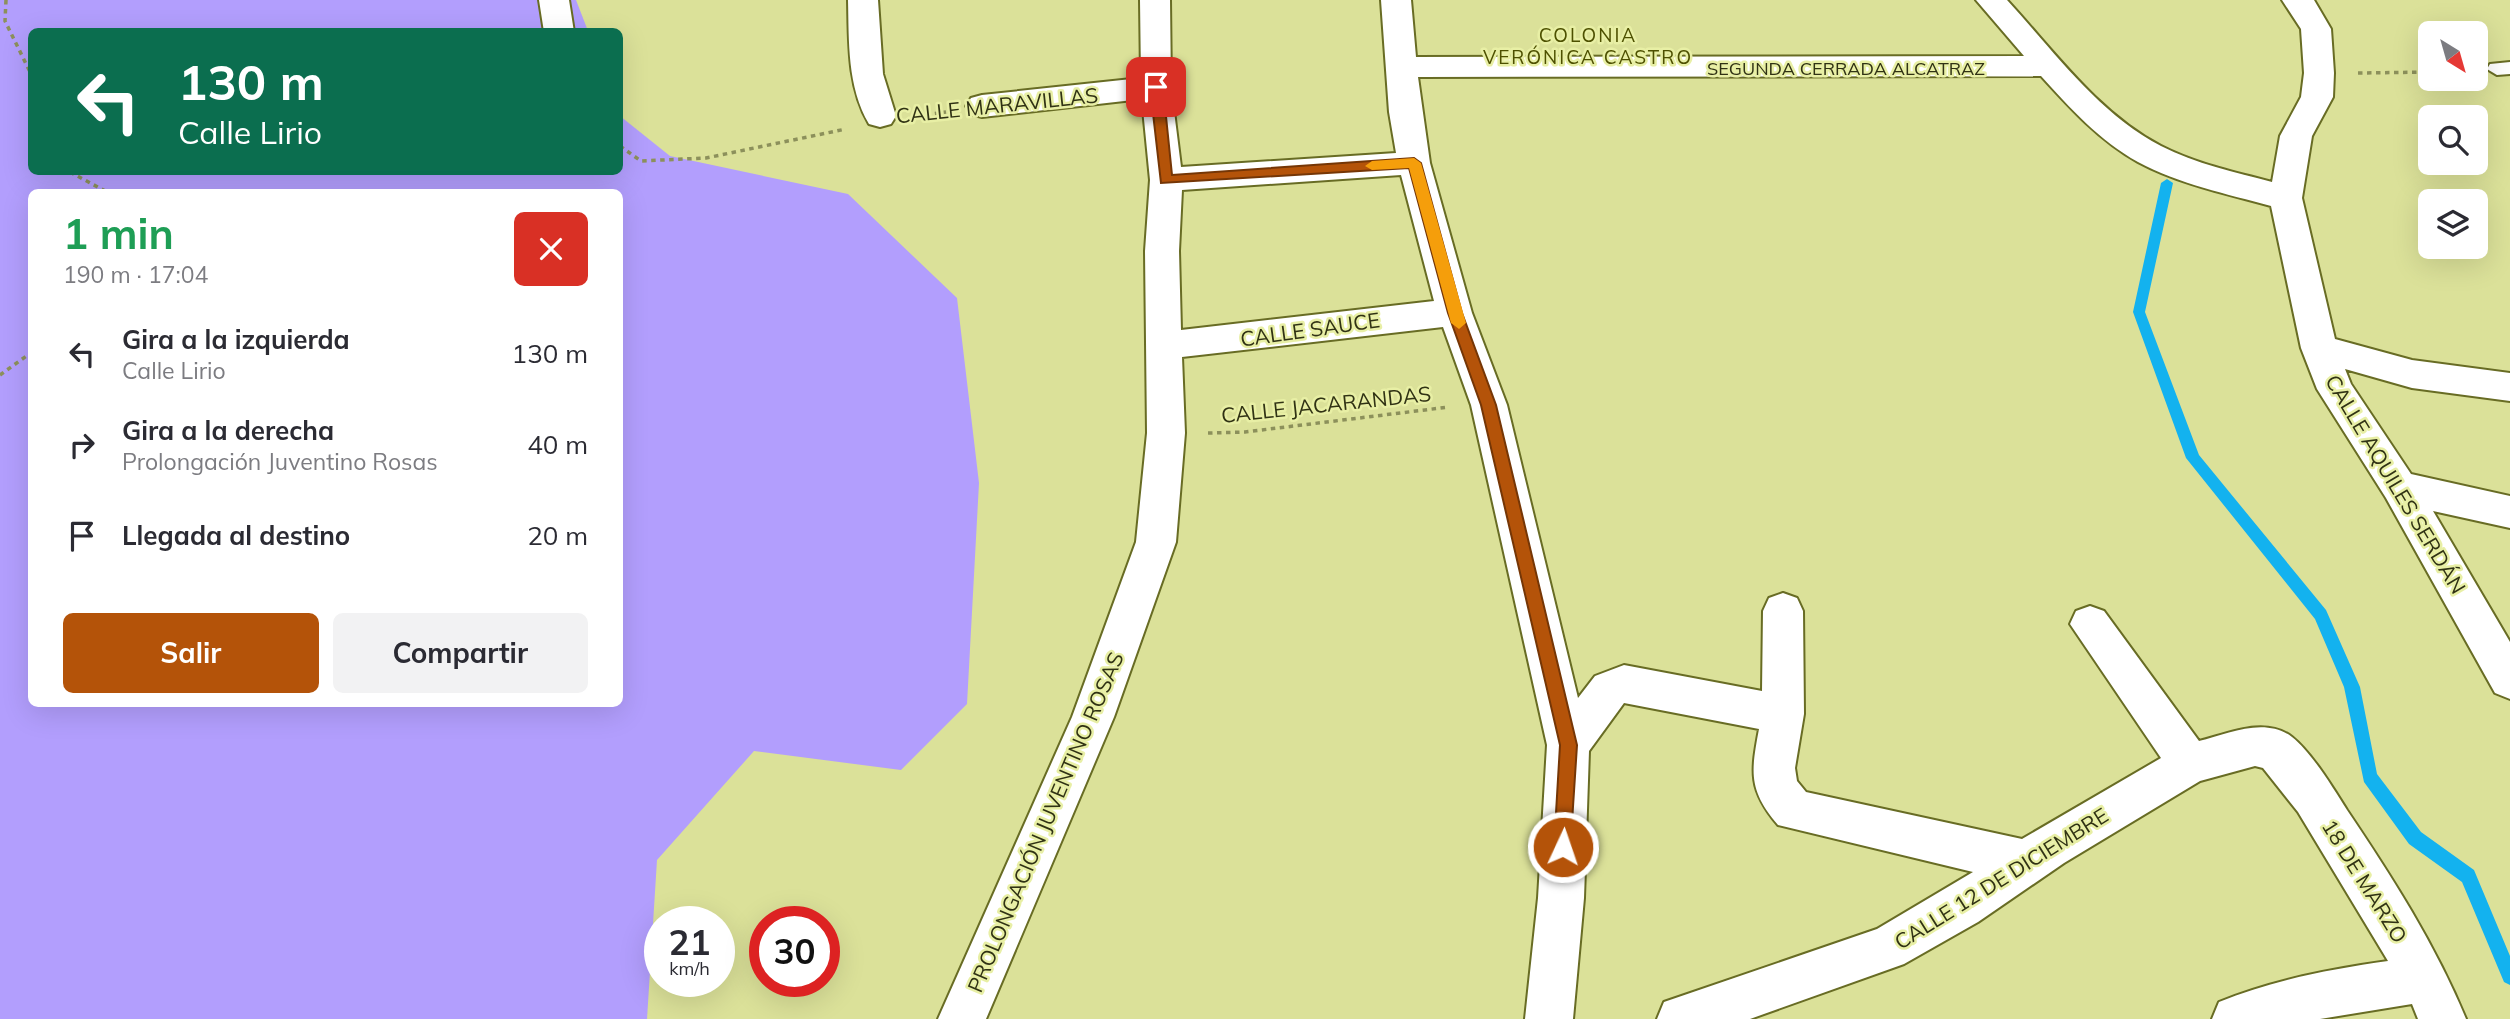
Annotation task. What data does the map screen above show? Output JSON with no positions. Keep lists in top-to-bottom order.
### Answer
{
  "streets": {
    "street": [
      "SEGUNDA CERRADA ALCATRAZ",
      "CALLE MARAVILLAS",
      "CALLE SAUCE",
      "CALLE AQUILES SERDÁN",
      "PROLONGACIÓN JUVENTINO ROSAS",
      "CALLE 12 DE DICIEMBRE",
      "18 DE MARZO"
    ],
    "path": ["CALLE JACARANDAS"]
  },
  "crossings": [
    ["CALLE MARAVILLAS", "PROLONGACIÓN JUVENTINO ROSAS"],
    ["CALLE SAUCE", "PROLONGACIÓN JUVENTINO ROSAS"],
    ["CALLE JACARANDAS", "PROLONGACIÓN JUVENTINO ROSAS"],
    ["CALLE 12 DE DICIEMBRE", "18 DE MARZO"]
  ],
  "districts": ["COLONIA VERÓNICA CASTRO"],
  "north": "bottom right",
  "page": {
    "turn": ["130 m", "Calle Lirio"],
    "heading": ["1 min", "190 m · 17:04"],
    "list": [
      {
        "name": "Gira a la izquierda",
        "note": "Calle Lirio",
        "value": "130 m"
      },
      {
        "name": "Gira a la derecha",
        "note": "Prolongación Juventino Rosas",
        "value": "40 m"
      },
      {
        "name": "Llegada al destino",
        "value": "20 m"
      }
    ],
    "buttons": ["Salir", "Compartir"],
    "speed": "21 km/h",
    "limit": "30"
  }
}
